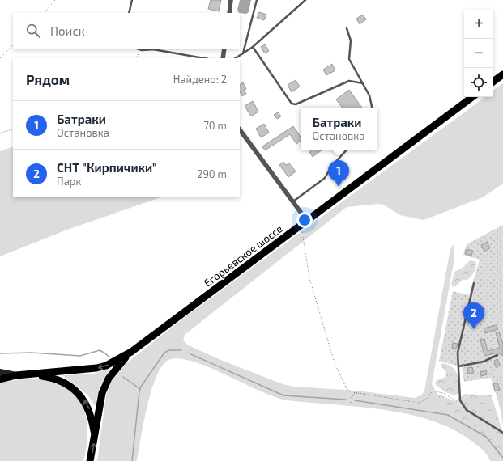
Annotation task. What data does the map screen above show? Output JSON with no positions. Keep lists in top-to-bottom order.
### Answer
{
  "streets": {
    "main road": ["Егорьевское шоссе"]
  },
  "page": {
    "map_buttons": ["+", "−"],
    "search": "Поиск",
    "heading": ["Рядом", "Найдено: 2"],
    "list": [
      {
        "mark": "1",
        "name": "Батраки",
        "note": "Остановка",
        "value": "70 m"
      },
      {
        "mark": "2",
        "name": "СНТ \"Кирпичики\"",
        "note": "Парк",
        "value": "290 m"
      }
    ],
    "popup": ["Батраки", "Остановка"],
    "pins": ["1", "2"]
  }
}
